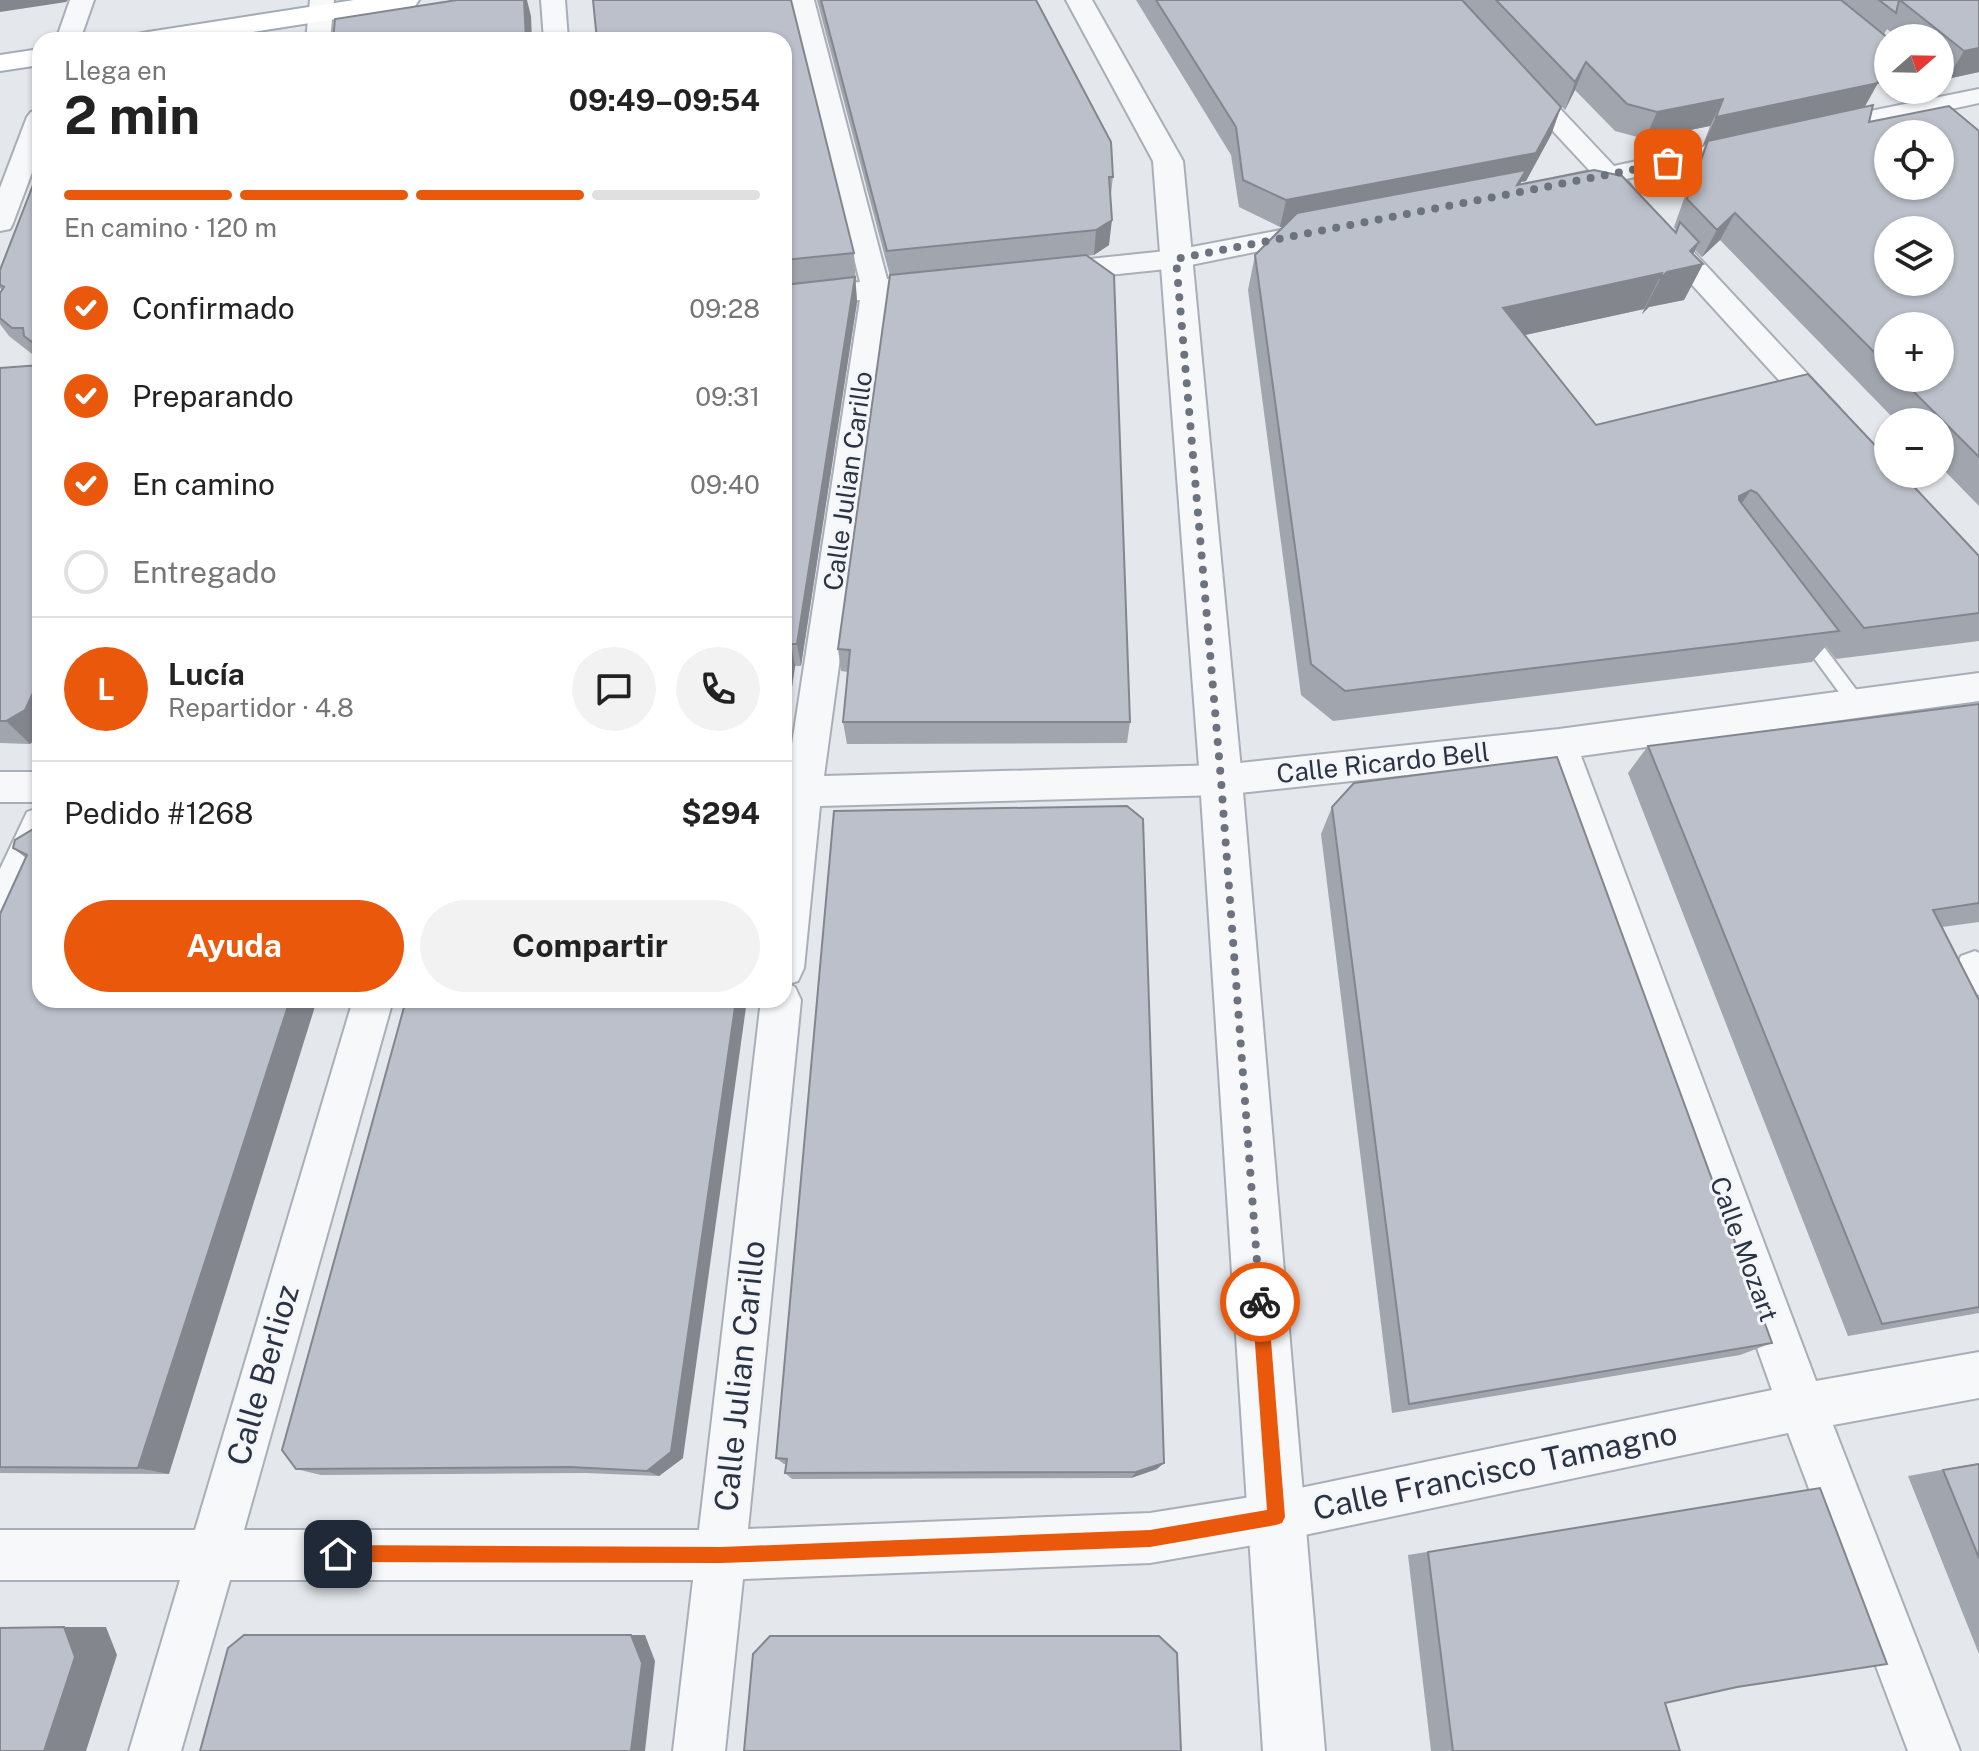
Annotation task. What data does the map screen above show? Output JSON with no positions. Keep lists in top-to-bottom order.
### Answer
{
  "streets": {
    "street": [
      "Calle Julian Carillo",
      "Calle Ricardo Bell",
      "Calle Mozart",
      "Calle Berlioz",
      "Calle Francisco Tamagno"
    ]
  },
  "crossings": [
    ["Calle Julian Carillo", "Calle Ricardo Bell"],
    ["Calle Julian Carillo", "Calle Francisco Tamagno"],
    ["Calle Ricardo Bell", "Calle Mozart"],
    ["Calle Mozart", "Calle Francisco Tamagno"],
    ["Calle Berlioz", "Calle Francisco Tamagno"]
  ],
  "north": "right",
  "page": {
    "map_buttons": ["+", "−"],
    "heading": ["2 min", "Llega en", "09:49–09:54"],
    "panel": [
      "Lucía",
      "Repartidor · 4.8",
      "Pedido #1268",
      "$294"
    ],
    "bar": "En camino · 120 m",
    "list": [
      ["Confirmado", "09:28"],
      ["Preparando", "09:31"],
      ["En camino", "09:40"],
      "Entregado"
    ],
    "round": "L",
    "buttons": ["Ayuda", "Compartir"]
  }
}
